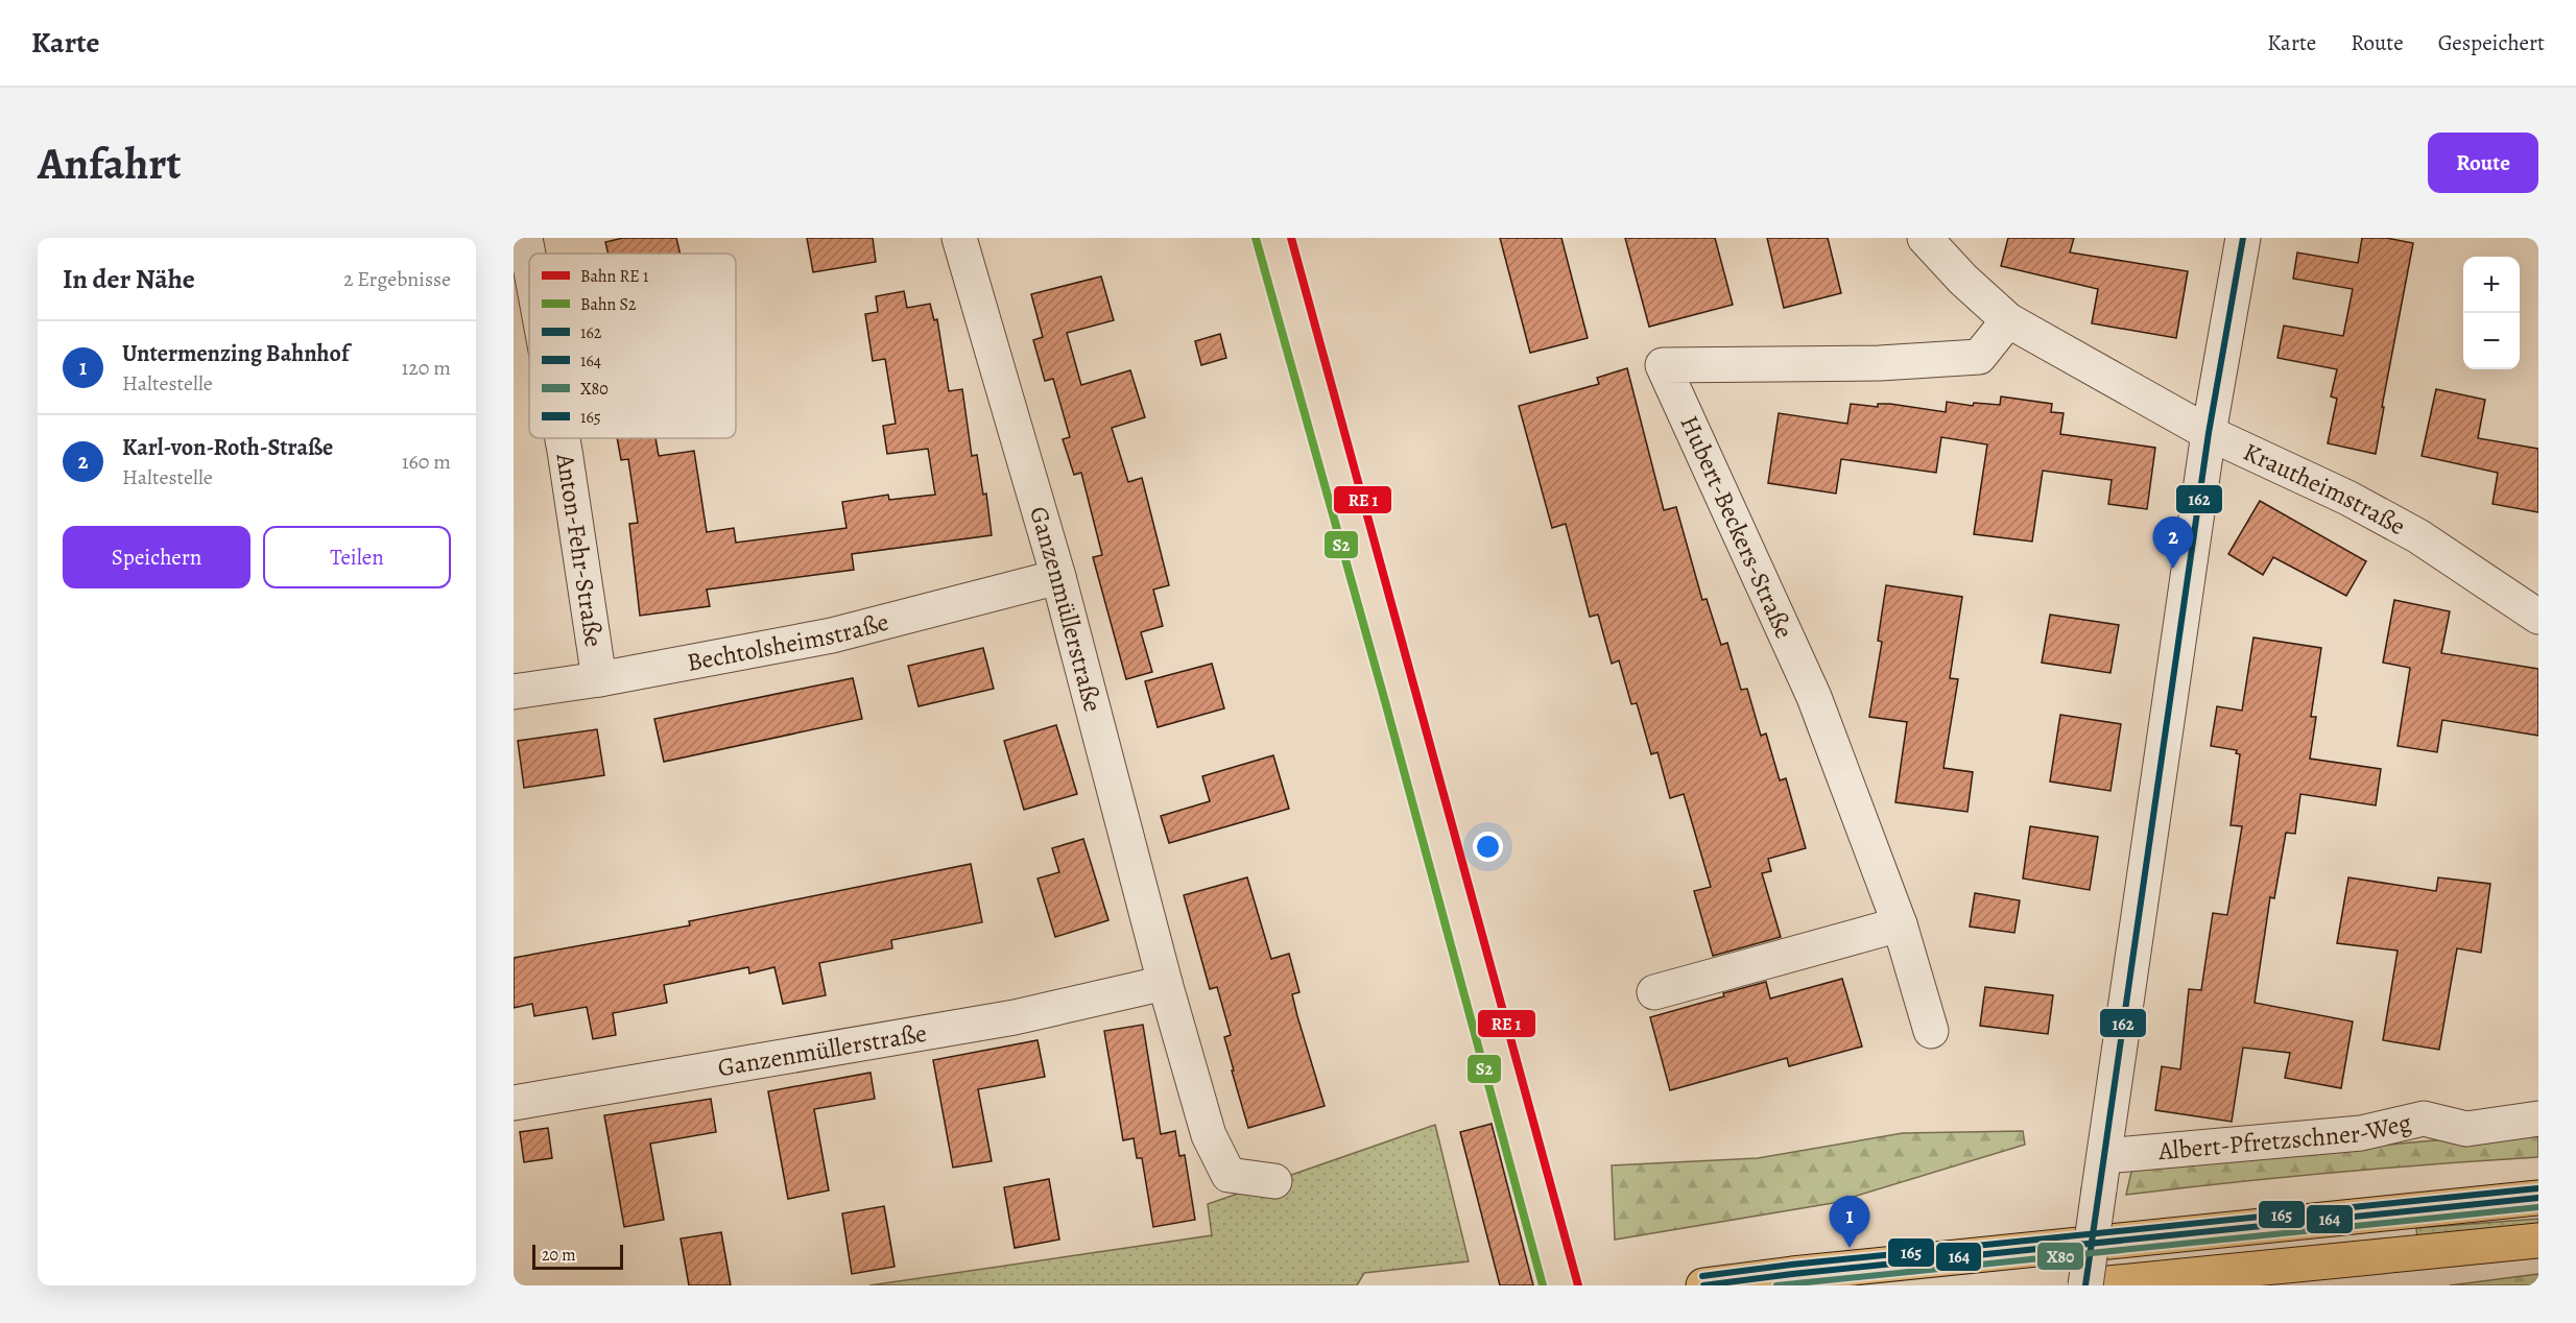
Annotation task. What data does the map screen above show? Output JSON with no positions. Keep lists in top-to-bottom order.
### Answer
{
  "streets": {
    "street": [
      "Krautheimstraße",
      "Hubert-Beckers-Straße",
      "Anton-Fehr-Straße",
      "Ganzenmüllerstraße",
      "Bechtolsheimstraße",
      "Albert-Pfretzschner-Weg"
    ]
  },
  "crossings": [
    ["Krautheimstraße", "Hubert-Beckers-Straße"],
    ["Anton-Fehr-Straße", "Bechtolsheimstraße"],
    ["Ganzenmüllerstraße", "Bechtolsheimstraße"]
  ],
  "lines": [
    "rail line S2",
    "transit line 162",
    "transit line 165",
    "transit line 164",
    "transit line X80"
  ],
  "legend": [
    "Bahn RE 1",
    "Bahn S2",
    "162",
    "164",
    "X80",
    "165"
  ],
  "scale_bar": "20 m",
  "page": {
    "header": "Karte",
    "nav": ["Karte", "Route", "Gespeichert"],
    "buttons": [
      "Route",
      ["Speichern", "Teilen"]
    ],
    "title": "Anfahrt",
    "heading": ["In der Nähe", "2 Ergebnisse"],
    "map_buttons": ["+", "−"],
    "list": [
      {
        "mark": "1",
        "name": "Untermenzing Bahnhof",
        "note": "Haltestelle",
        "value": "120 m"
      },
      {
        "mark": "2",
        "name": "Karl-von-Roth-Straße",
        "note": "Haltestelle",
        "value": "160 m"
      }
    ],
    "pins": ["2", "1"],
    "scale": "20 m"
  }
}
